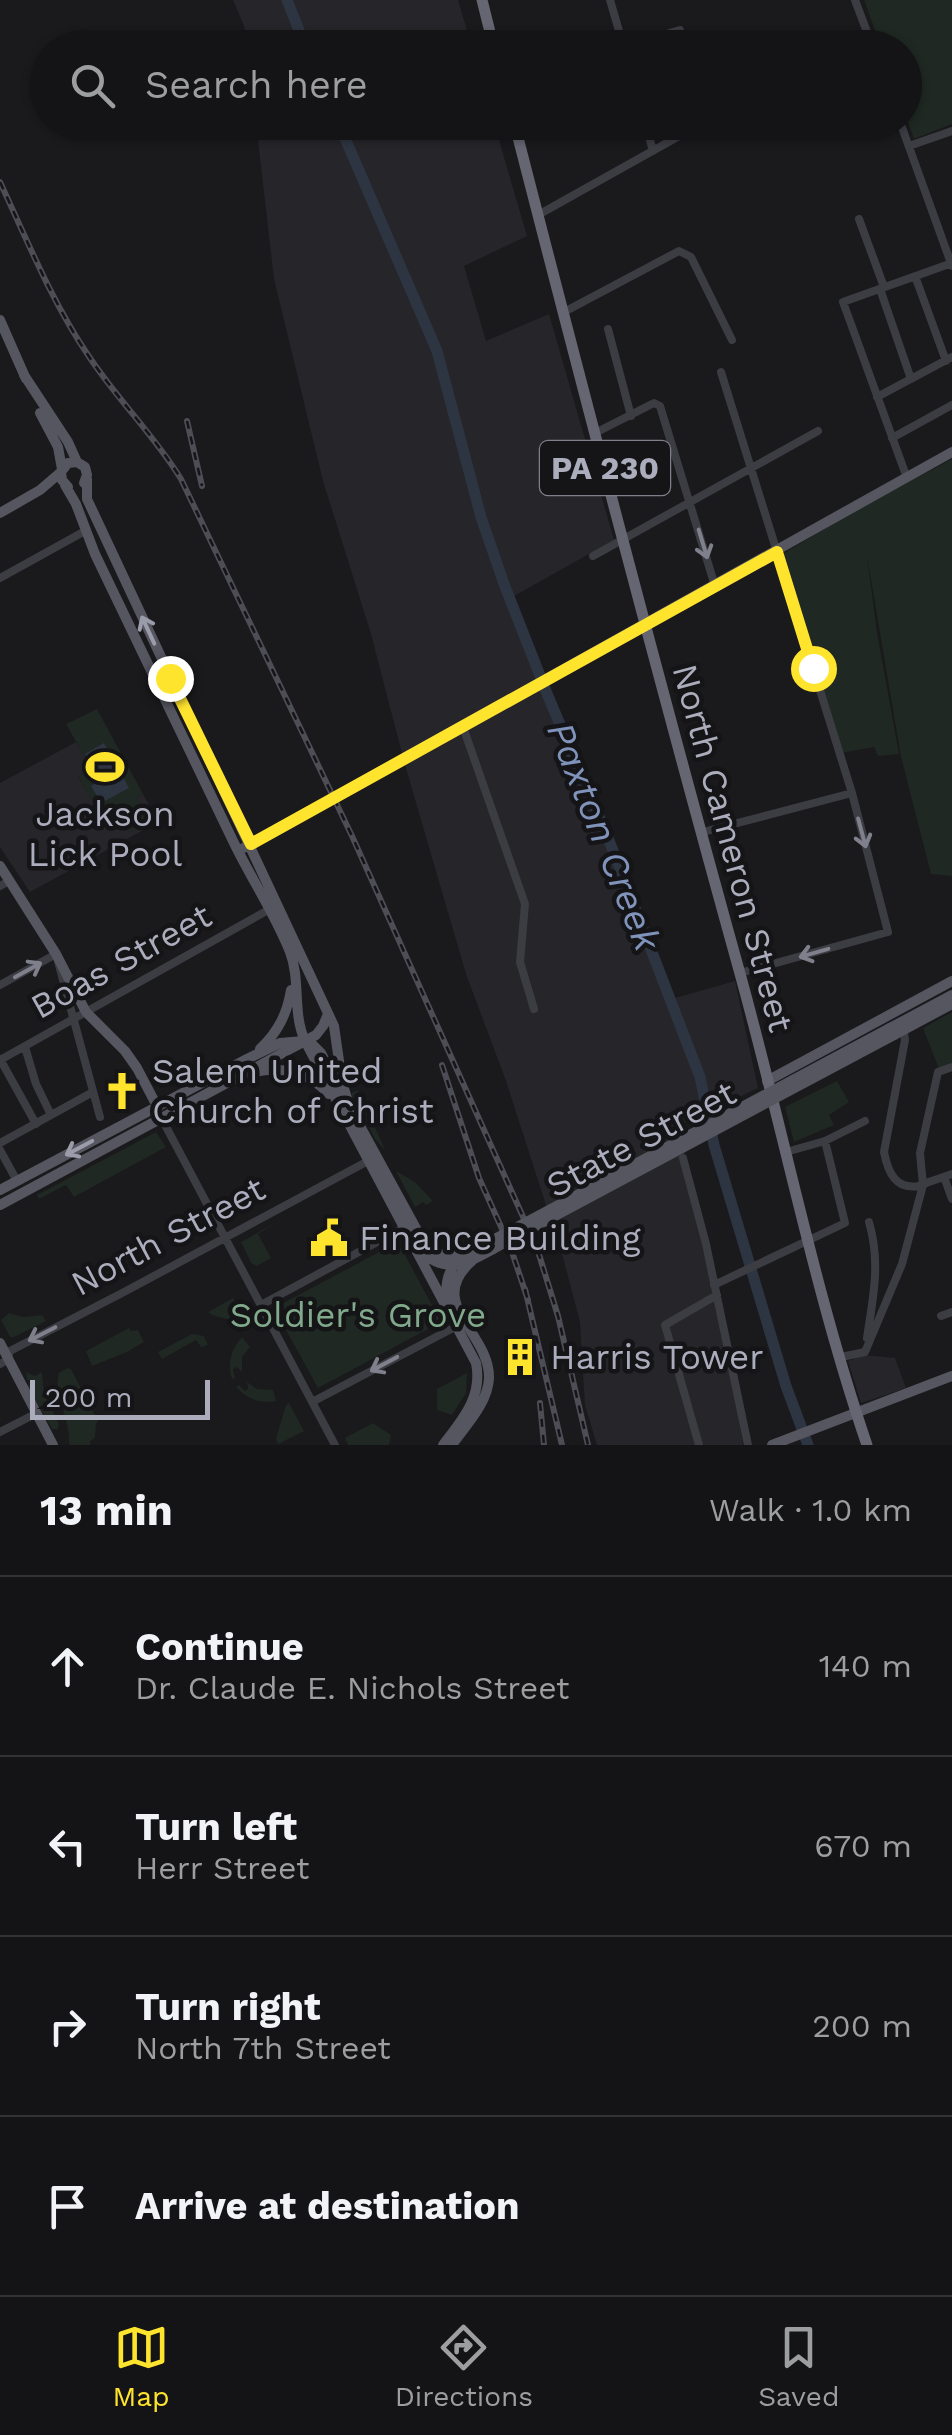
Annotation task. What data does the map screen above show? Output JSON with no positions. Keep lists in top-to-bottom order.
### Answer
{
  "streets": {
    "highway": ["PA 230", "North Cameron Street"],
    "main road": ["State Street"],
    "street": ["Boas Street", "North Street"]
  },
  "crossings": [
    ["PA 230", "North Cameron Street"],
    ["North Cameron Street", "State Street"]
  ],
  "one_way": ["North Street"],
  "water": ["Paxton Creek"],
  "parks": ["Soldier's Grove"],
  "places": {
    "sports": ["Jackson Lick Pool"],
    "church": ["Salem United Church of Christ"],
    "public building": ["Finance Building"],
    "building": ["Harris Tower"]
  },
  "scale_bar": "200 m",
  "page": {
    "search": "Search here",
    "scale": "200 m",
    "heading": ["13 min", "Walk · 1.0 km"],
    "list": [
      ["Continue", "Dr. Claude E. Nichols Street", "140 m"],
      ["Turn left", "Herr Street", "670 m"],
      ["Turn right", "North 7th Street", "200 m"],
      "Arrive at destination"
    ],
    "nav": ["Map", "Directions", "Saved"]
  }
}
